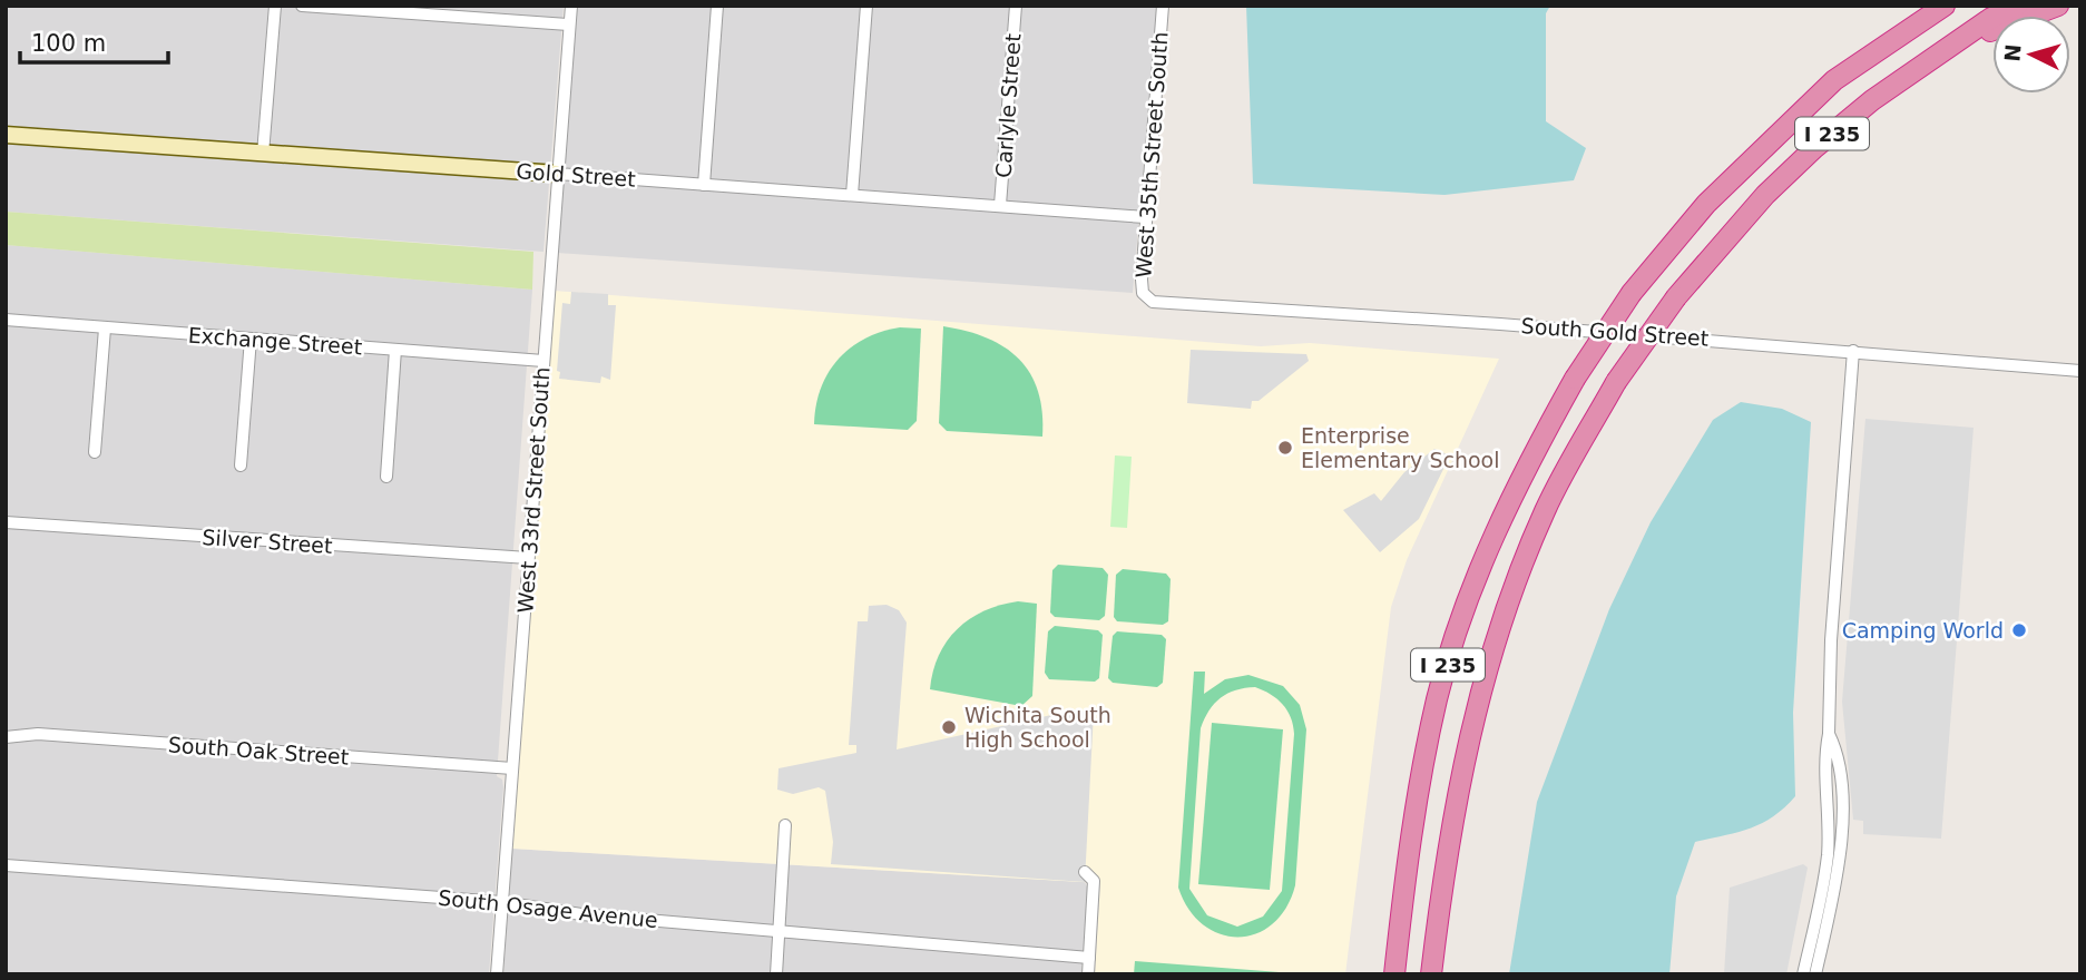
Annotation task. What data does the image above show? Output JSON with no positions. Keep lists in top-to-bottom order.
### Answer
{
  "streets": {
    "highway": ["I 235"],
    "street": [
      "Carlyle Street",
      "West 35th Street South",
      "Gold Street",
      "South Gold Street",
      "Exchange Street",
      "West 33rd Street South",
      "Silver Street",
      "South Oak Street",
      "South Osage Avenue"
    ]
  },
  "crossings": [
    ["Carlyle Street", "Gold Street"],
    ["West 35th Street South", "Gold Street"],
    ["West 35th Street South", "South Gold Street"],
    ["Gold Street", "West 33rd Street South"],
    ["Exchange Street", "West 33rd Street South"],
    ["West 33rd Street South", "Silver Street"],
    ["West 33rd Street South", "South Oak Street"],
    ["West 33rd Street South", "South Osage Avenue"]
  ],
  "places": ["Enterprise Elementary School", "Camping World", "Wichita South High School"],
  "scale_bar": "100 m",
  "north": "left"
}
